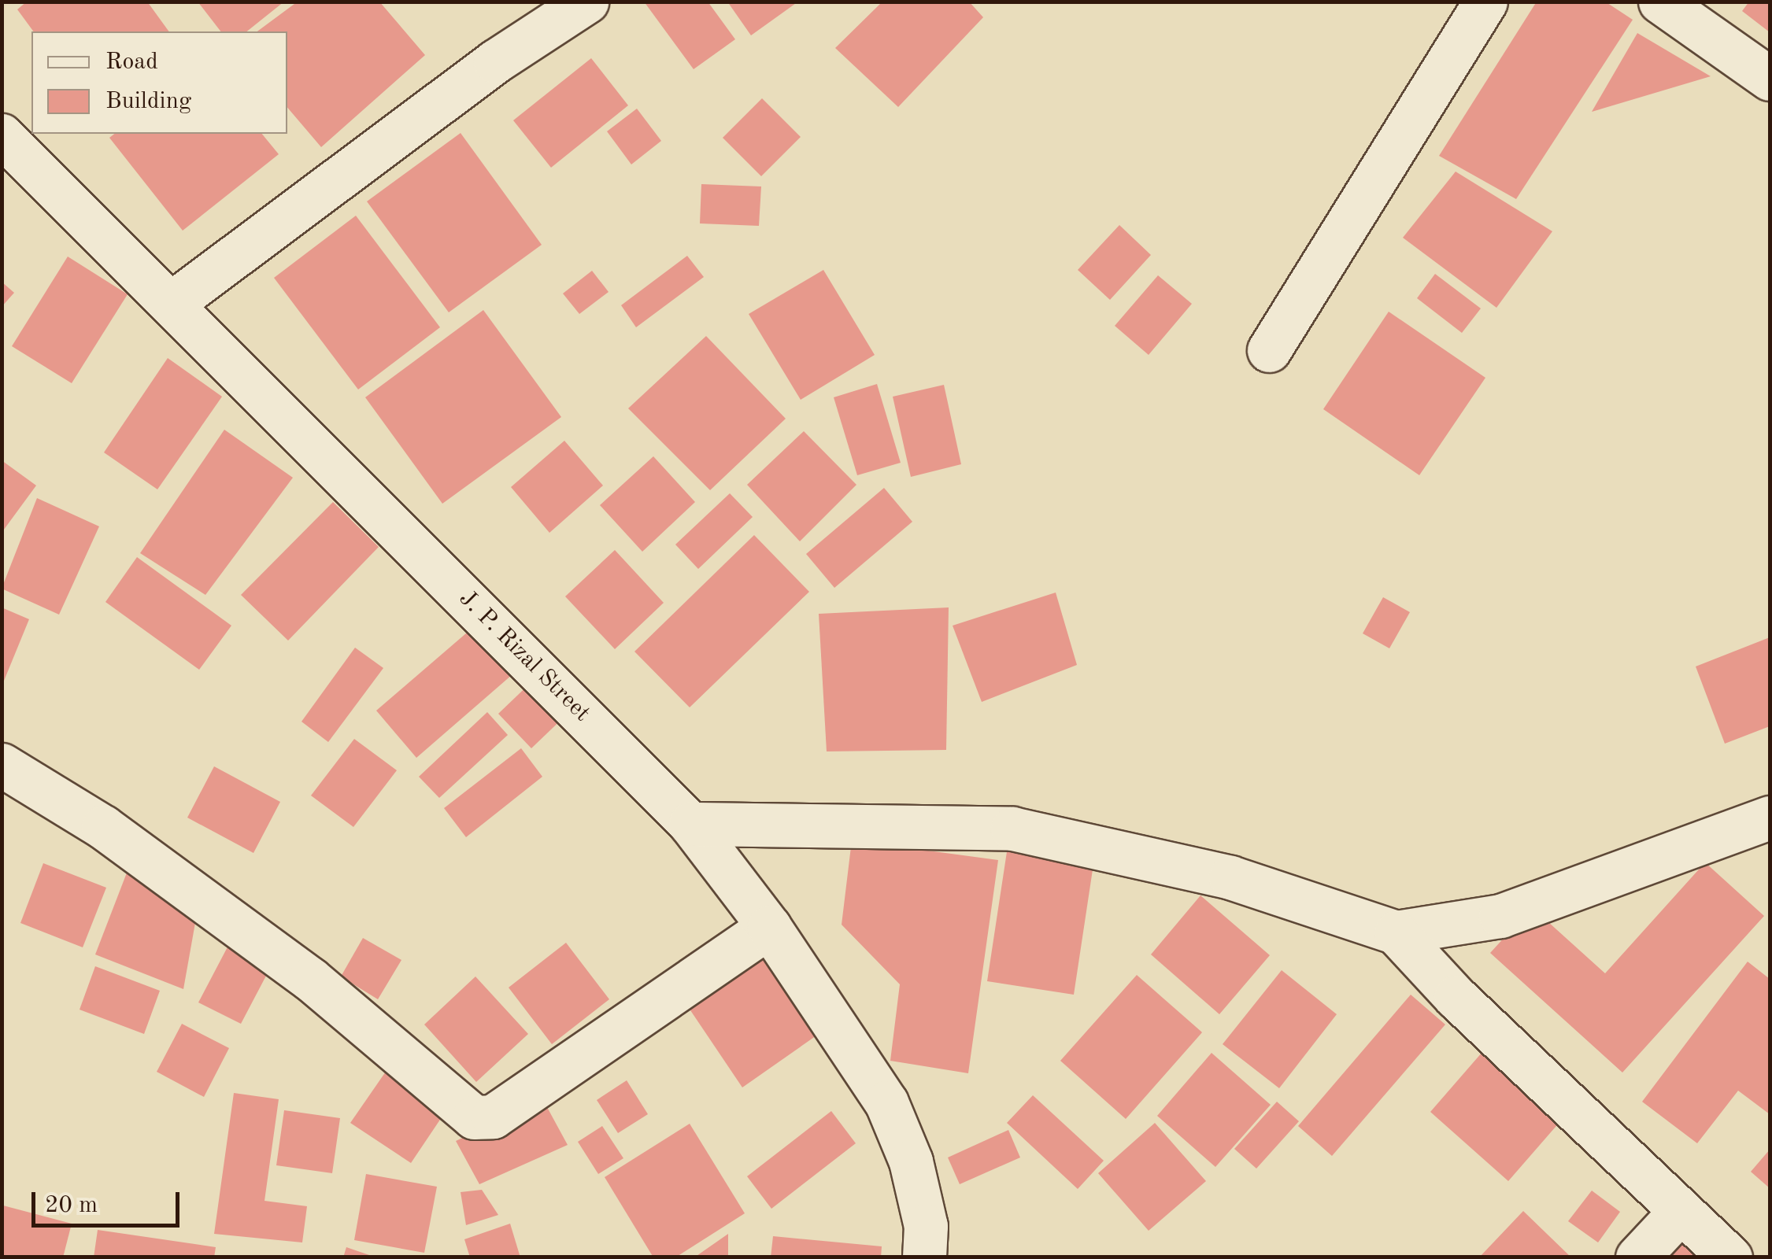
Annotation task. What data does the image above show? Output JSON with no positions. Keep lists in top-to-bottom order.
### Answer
{
  "streets": {
    "street": ["J. P. Rizal Street"]
  },
  "legend": ["Road", "Building"],
  "scale_bar": "20 m"
}
